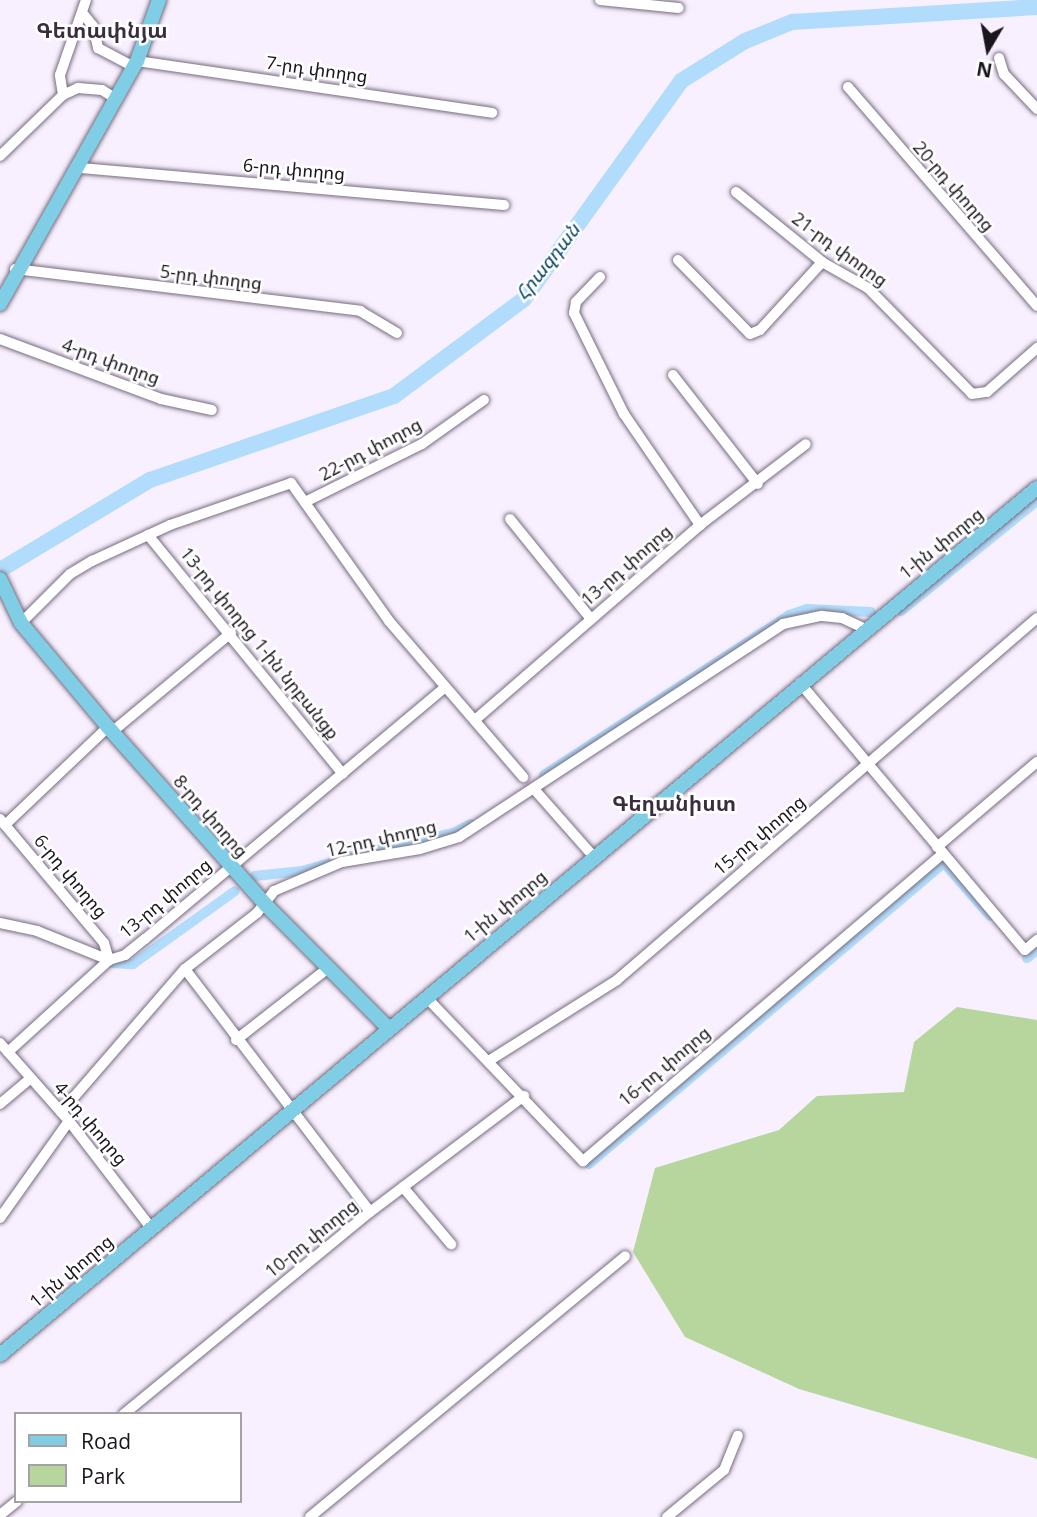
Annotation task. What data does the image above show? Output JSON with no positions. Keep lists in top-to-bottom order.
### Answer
{
  "streets": {
    "main road": ["1-ին փողոց", "8-րդ փողոց"],
    "street": [
      "7-րդ փողոց",
      "6-րդ փողոց",
      "20-րդ փողոց",
      "21-րդ փողոց",
      "5-րդ փողոց",
      "4-րդ փողոց",
      "22-րդ փողոց",
      "13-րդ փողոց",
      "13-րդ փողոց 1-ին նրբանցք",
      "15-րդ փողոց",
      "12-րդ փողոց",
      "16-րդ փողոց",
      "10-րդ փողոց"
    ]
  },
  "crossings": [
    ["6-րդ փողոց", "13-րդ փողոց"],
    ["4-րդ փողոց", "1-ին փողոց"],
    ["4-րդ փողոց", "13-րդ փողոց"],
    ["4-րդ փողոց", "12-րդ փողոց"],
    ["1-ին փողոց", "8-րդ փողոց"],
    ["1-ին փողոց", "12-րդ փողոց"],
    ["1-ին փողոց", "16-րդ փողոց"],
    ["13-րդ փողոց", "13-րդ փողոց 1-ին նրբանցք"],
    ["13-րդ փողոց", "8-րդ փողոց"],
    ["8-րդ փողոց", "12-րդ փողոց"],
    ["15-րդ փողոց", "16-րդ փողոց"],
    ["16-րդ փողոց", "10-րդ փողոց"]
  ],
  "districts": ["Գետափնյա", "Գեղանիստ"],
  "water": ["Հրազդան"],
  "legend": ["Road", "Park"],
  "north": "bottom"
}
